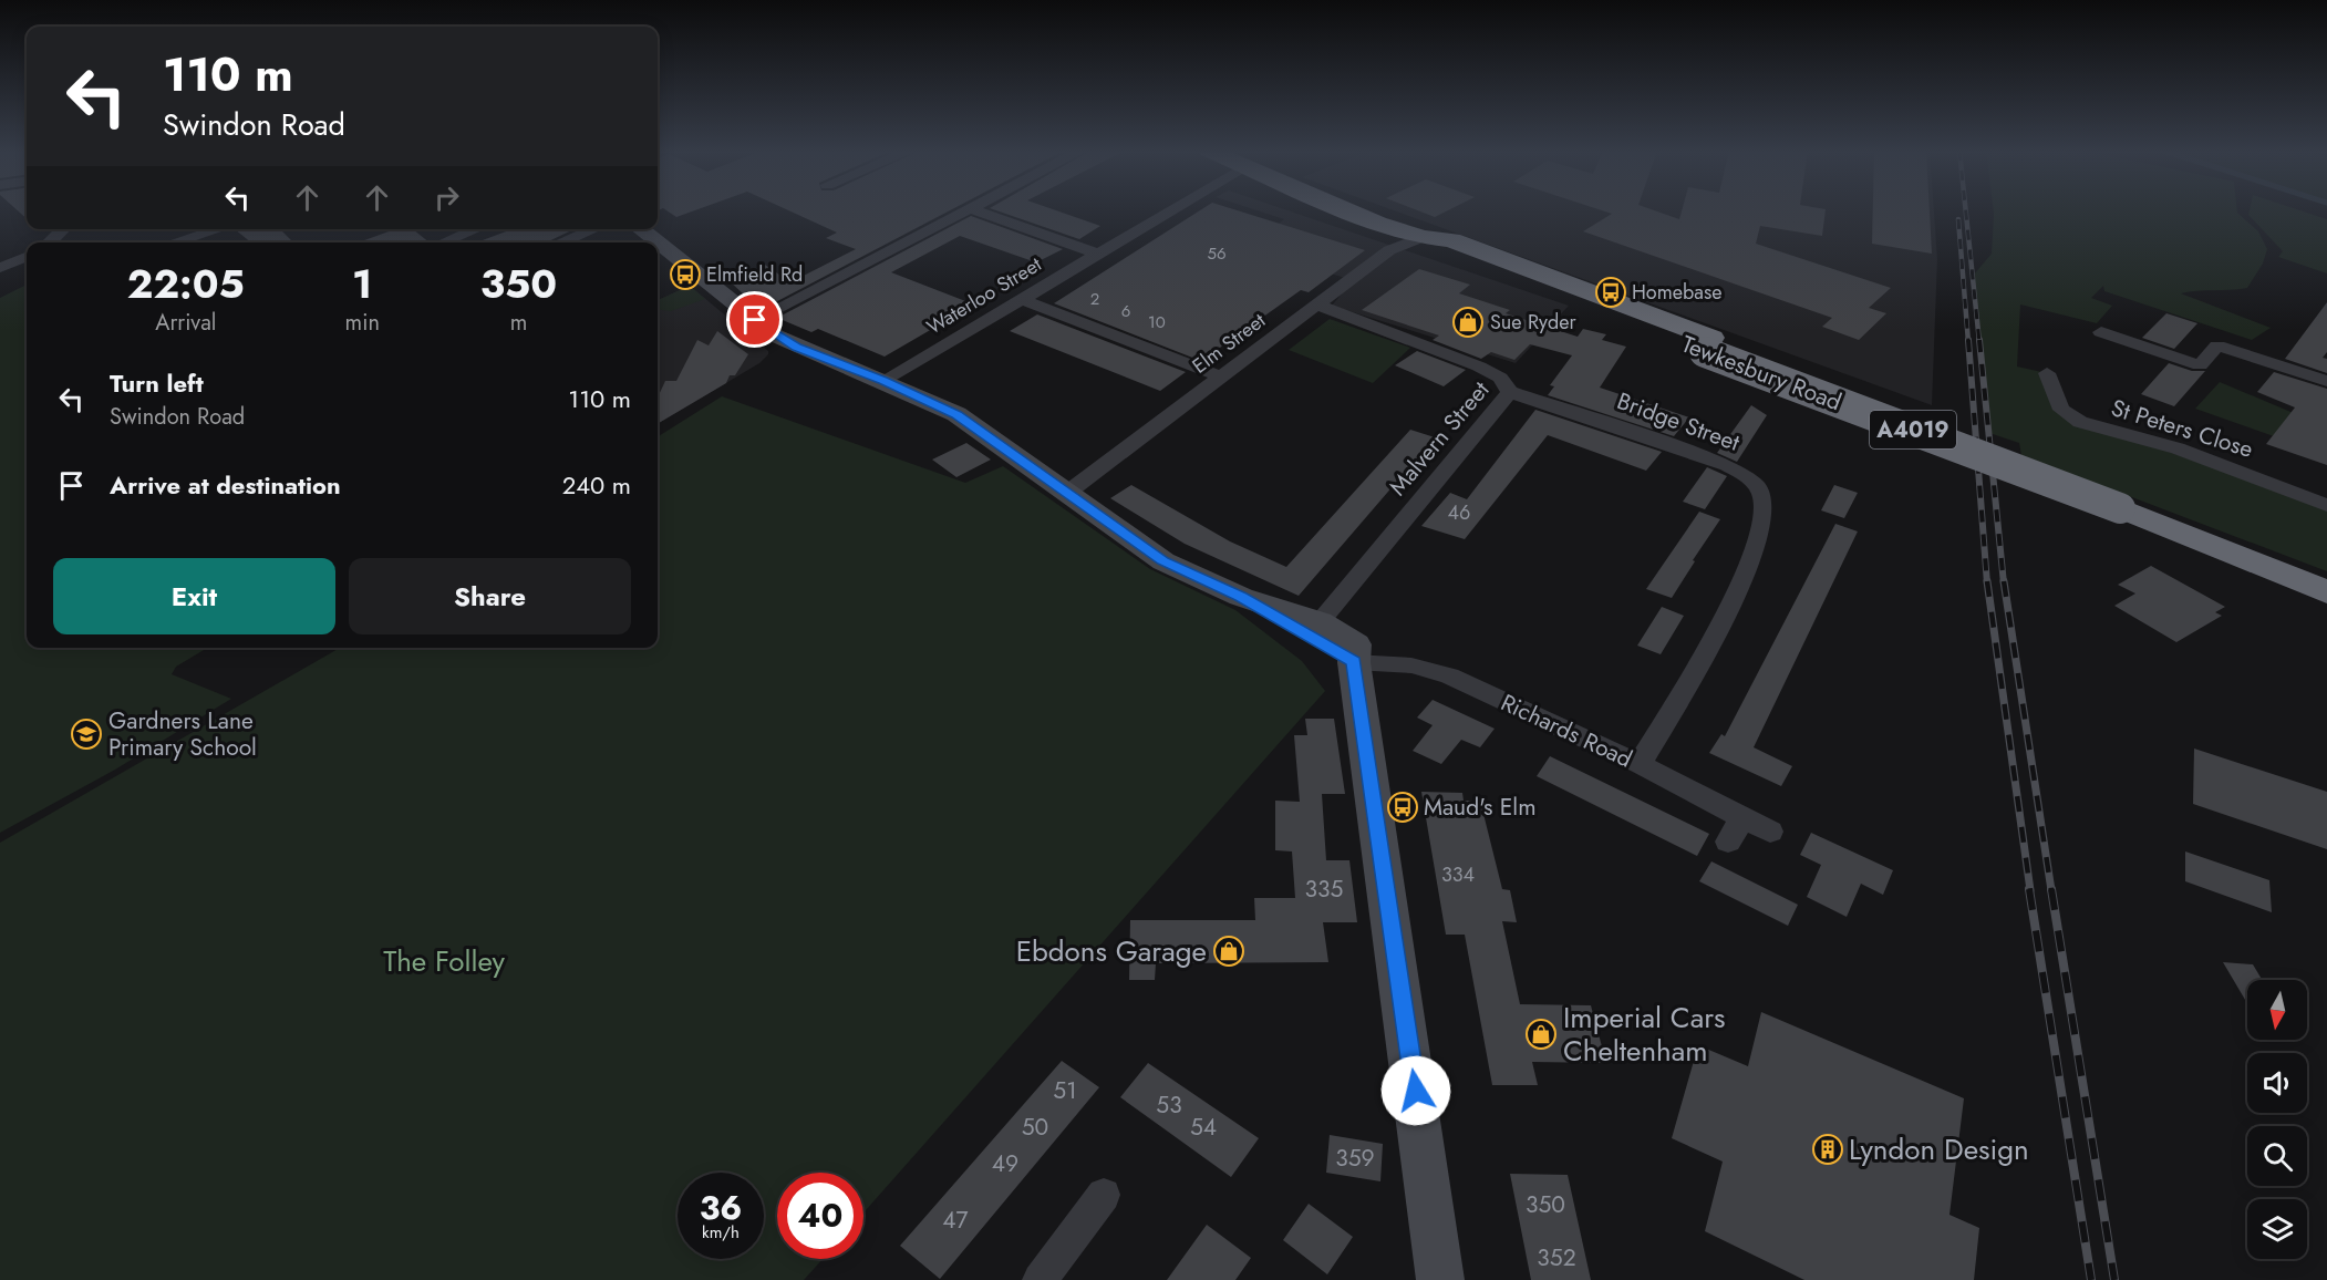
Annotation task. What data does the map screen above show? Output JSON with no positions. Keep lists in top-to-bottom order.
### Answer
{
  "streets": {
    "highway": ["Tewkesbury Road", "A4019"],
    "street": [
      "Waterloo Street",
      "Elm Street",
      "Bridge Street",
      "St Peters Close",
      "Malvern Street",
      "Richards Road"
    ]
  },
  "crossings": [
    ["Elm Street", "Tewkesbury Road"],
    ["Elm Street", "Malvern Street"],
    ["Bridge Street", "Malvern Street"],
    ["Bridge Street", "Richards Road"]
  ],
  "parks": ["The Folley"],
  "places": {
    "bus stop": ["Elmfield Rd", "Homebase", "Maud's Elm"],
    "shop": ["Sue Ryder", "Ebdons Garage", "Imperial Cars Cheltenham"],
    "school or university": ["Gardners Lane Primary School"],
    "building": ["Lyndon Design"]
  },
  "house_numbers": [
    "56",
    "2",
    "6",
    "10",
    "46",
    "334",
    "335",
    "51",
    "53",
    "50",
    "54",
    "359",
    "49",
    "350",
    "47",
    "352"
  ],
  "north": "bottom",
  "page": {
    "turn": ["110 m", "Swindon Road"],
    "eta": [
      "22:05",
      "Arrival",
      "1",
      "min",
      "350",
      "m"
    ],
    "list": [
      {
        "name": "Turn left",
        "note": "Swindon Road",
        "value": "110 m"
      },
      {
        "name": "Arrive at destination",
        "value": "240 m"
      }
    ],
    "buttons": ["Exit", "Share"],
    "speed": "36 km/h",
    "limit": "40"
  }
}
